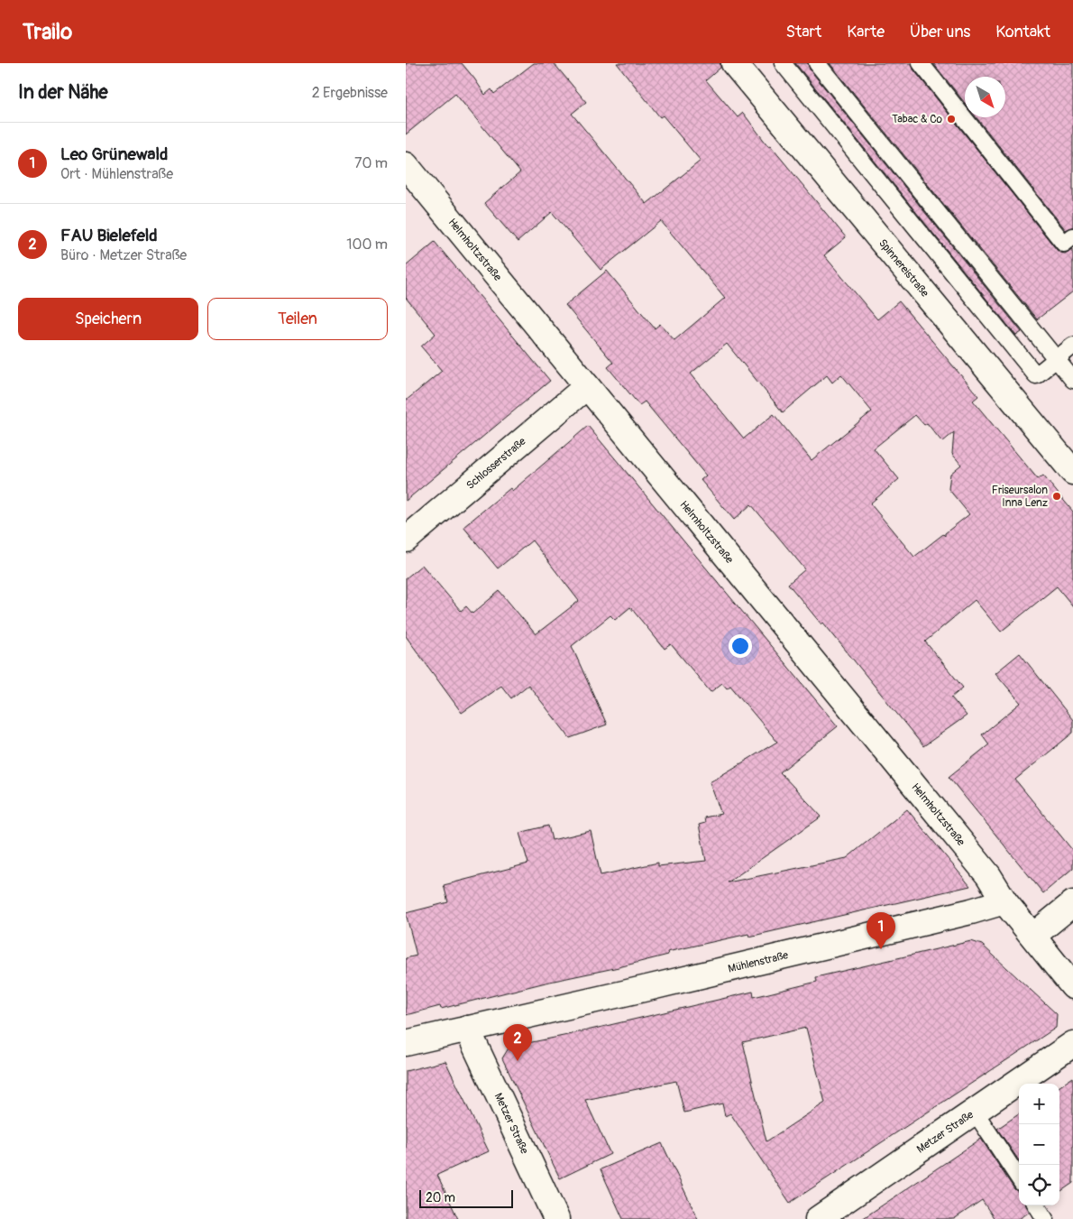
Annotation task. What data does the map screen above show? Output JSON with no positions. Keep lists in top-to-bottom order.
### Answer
{
  "streets": {
    "street": [
      "Helmholtzstraße",
      "Spinnereistraße",
      "Schlosserstraße",
      "Mühlenstraße",
      "Metzer Straße"
    ]
  },
  "crossings": [
    ["Helmholtzstraße", "Schlosserstraße"],
    ["Helmholtzstraße", "Mühlenstraße"],
    ["Mühlenstraße", "Metzer Straße"]
  ],
  "places": ["Tabac & Co", "Friseursalon Inna Lenz"],
  "scale_bar": "20 m",
  "north": "bottom right",
  "page": {
    "header": "Trailo",
    "nav": [
      "Start",
      "Karte",
      "Über uns",
      "Kontakt"
    ],
    "heading": ["In der Nähe", "2 Ergebnisse"],
    "list": [
      {
        "mark": "1",
        "name": "Leo Grünewald",
        "note": "Ort · Mühlenstraße",
        "value": "70 m"
      },
      {
        "mark": "2",
        "name": "FAU Bielefeld",
        "note": "Büro · Metzer Straße",
        "value": "100 m"
      }
    ],
    "buttons": ["Speichern", "Teilen"],
    "pins": ["1", "2"],
    "map_buttons": ["+", "−"],
    "scale": "20 m"
  }
}
